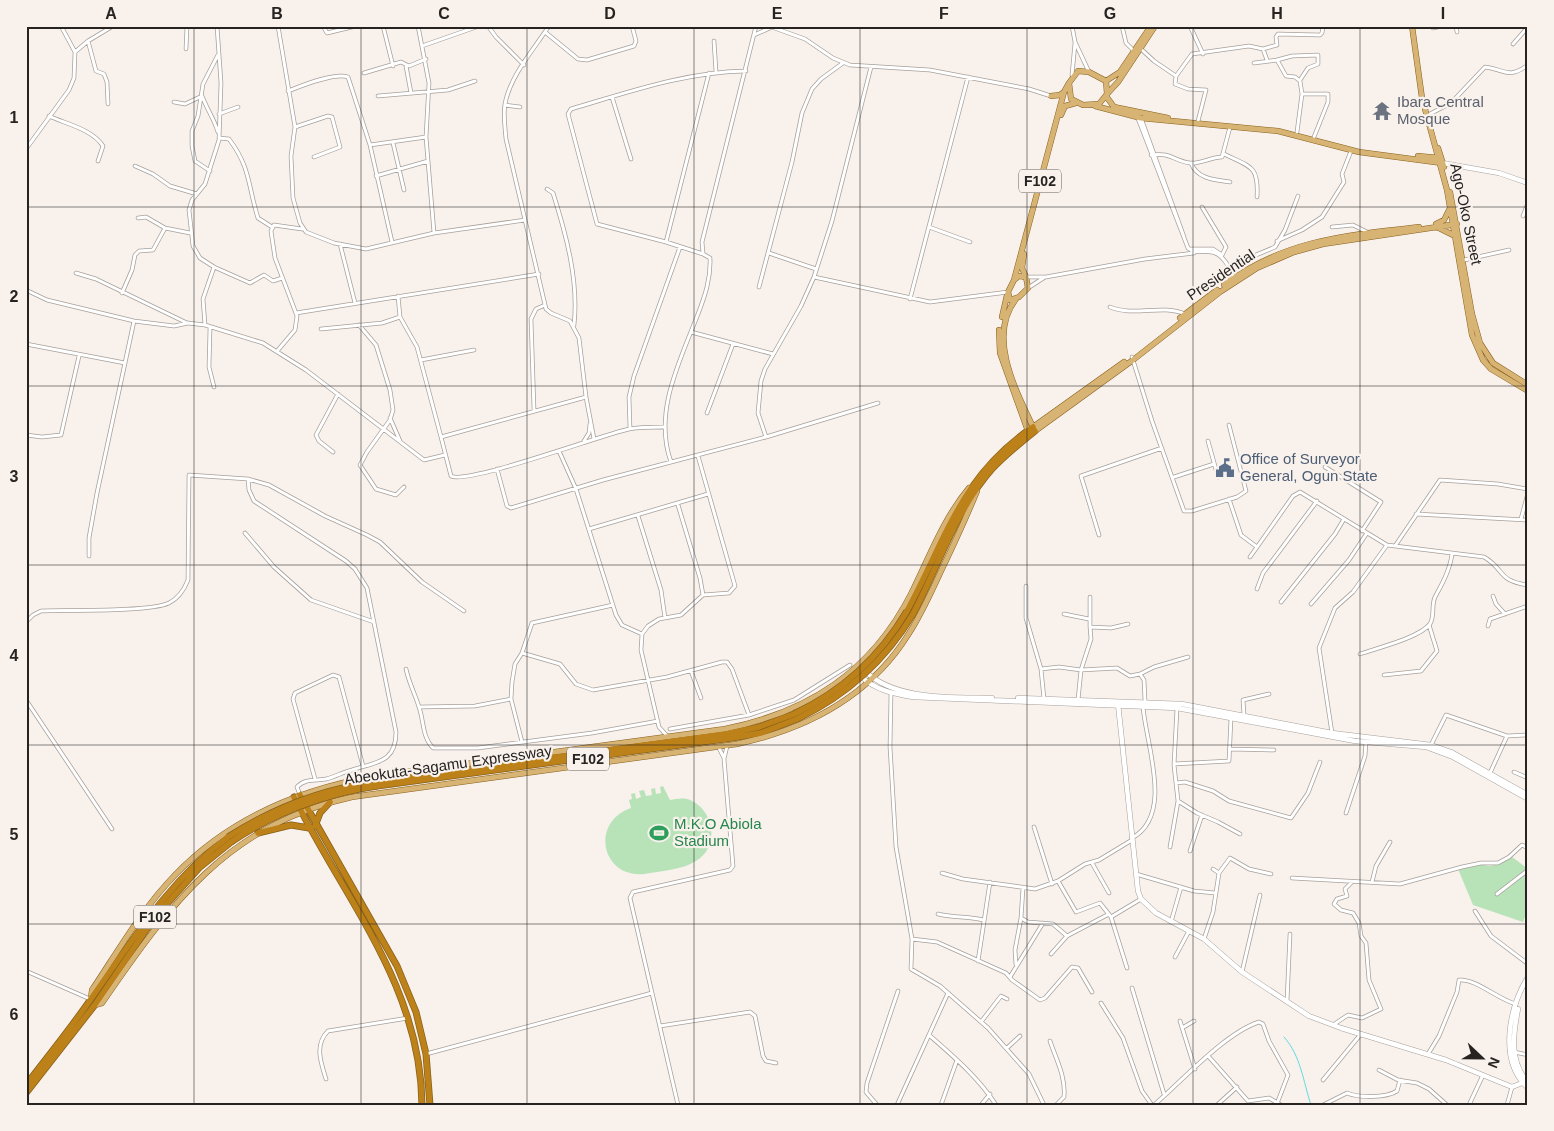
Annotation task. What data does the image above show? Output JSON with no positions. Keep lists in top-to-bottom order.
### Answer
{
  "streets": {
    "highway": ["F102", "Abeokuta-Sagamu Expressway"],
    "main road": ["Ago-Oko Street", "Presidential"]
  },
  "crossings": [
    ["F102", "Abeokuta-Sagamu Expressway"],
    ["Ago-Oko Street", "Presidential"]
  ],
  "places": {
    "temple": ["Ibara Central Mosque"],
    "public building": ["Office of Surveyor General, Ogun State"],
    "sports": ["M.K.O Abiola Stadium"]
  },
  "north": "right",
  "grid": {
    "columns": [
      "A",
      "B",
      "C",
      "D",
      "E",
      "F",
      "G",
      "H",
      "I"
    ],
    "rows": [
      "1",
      "2",
      "3",
      "4",
      "5",
      "6"
    ]
  }
}
